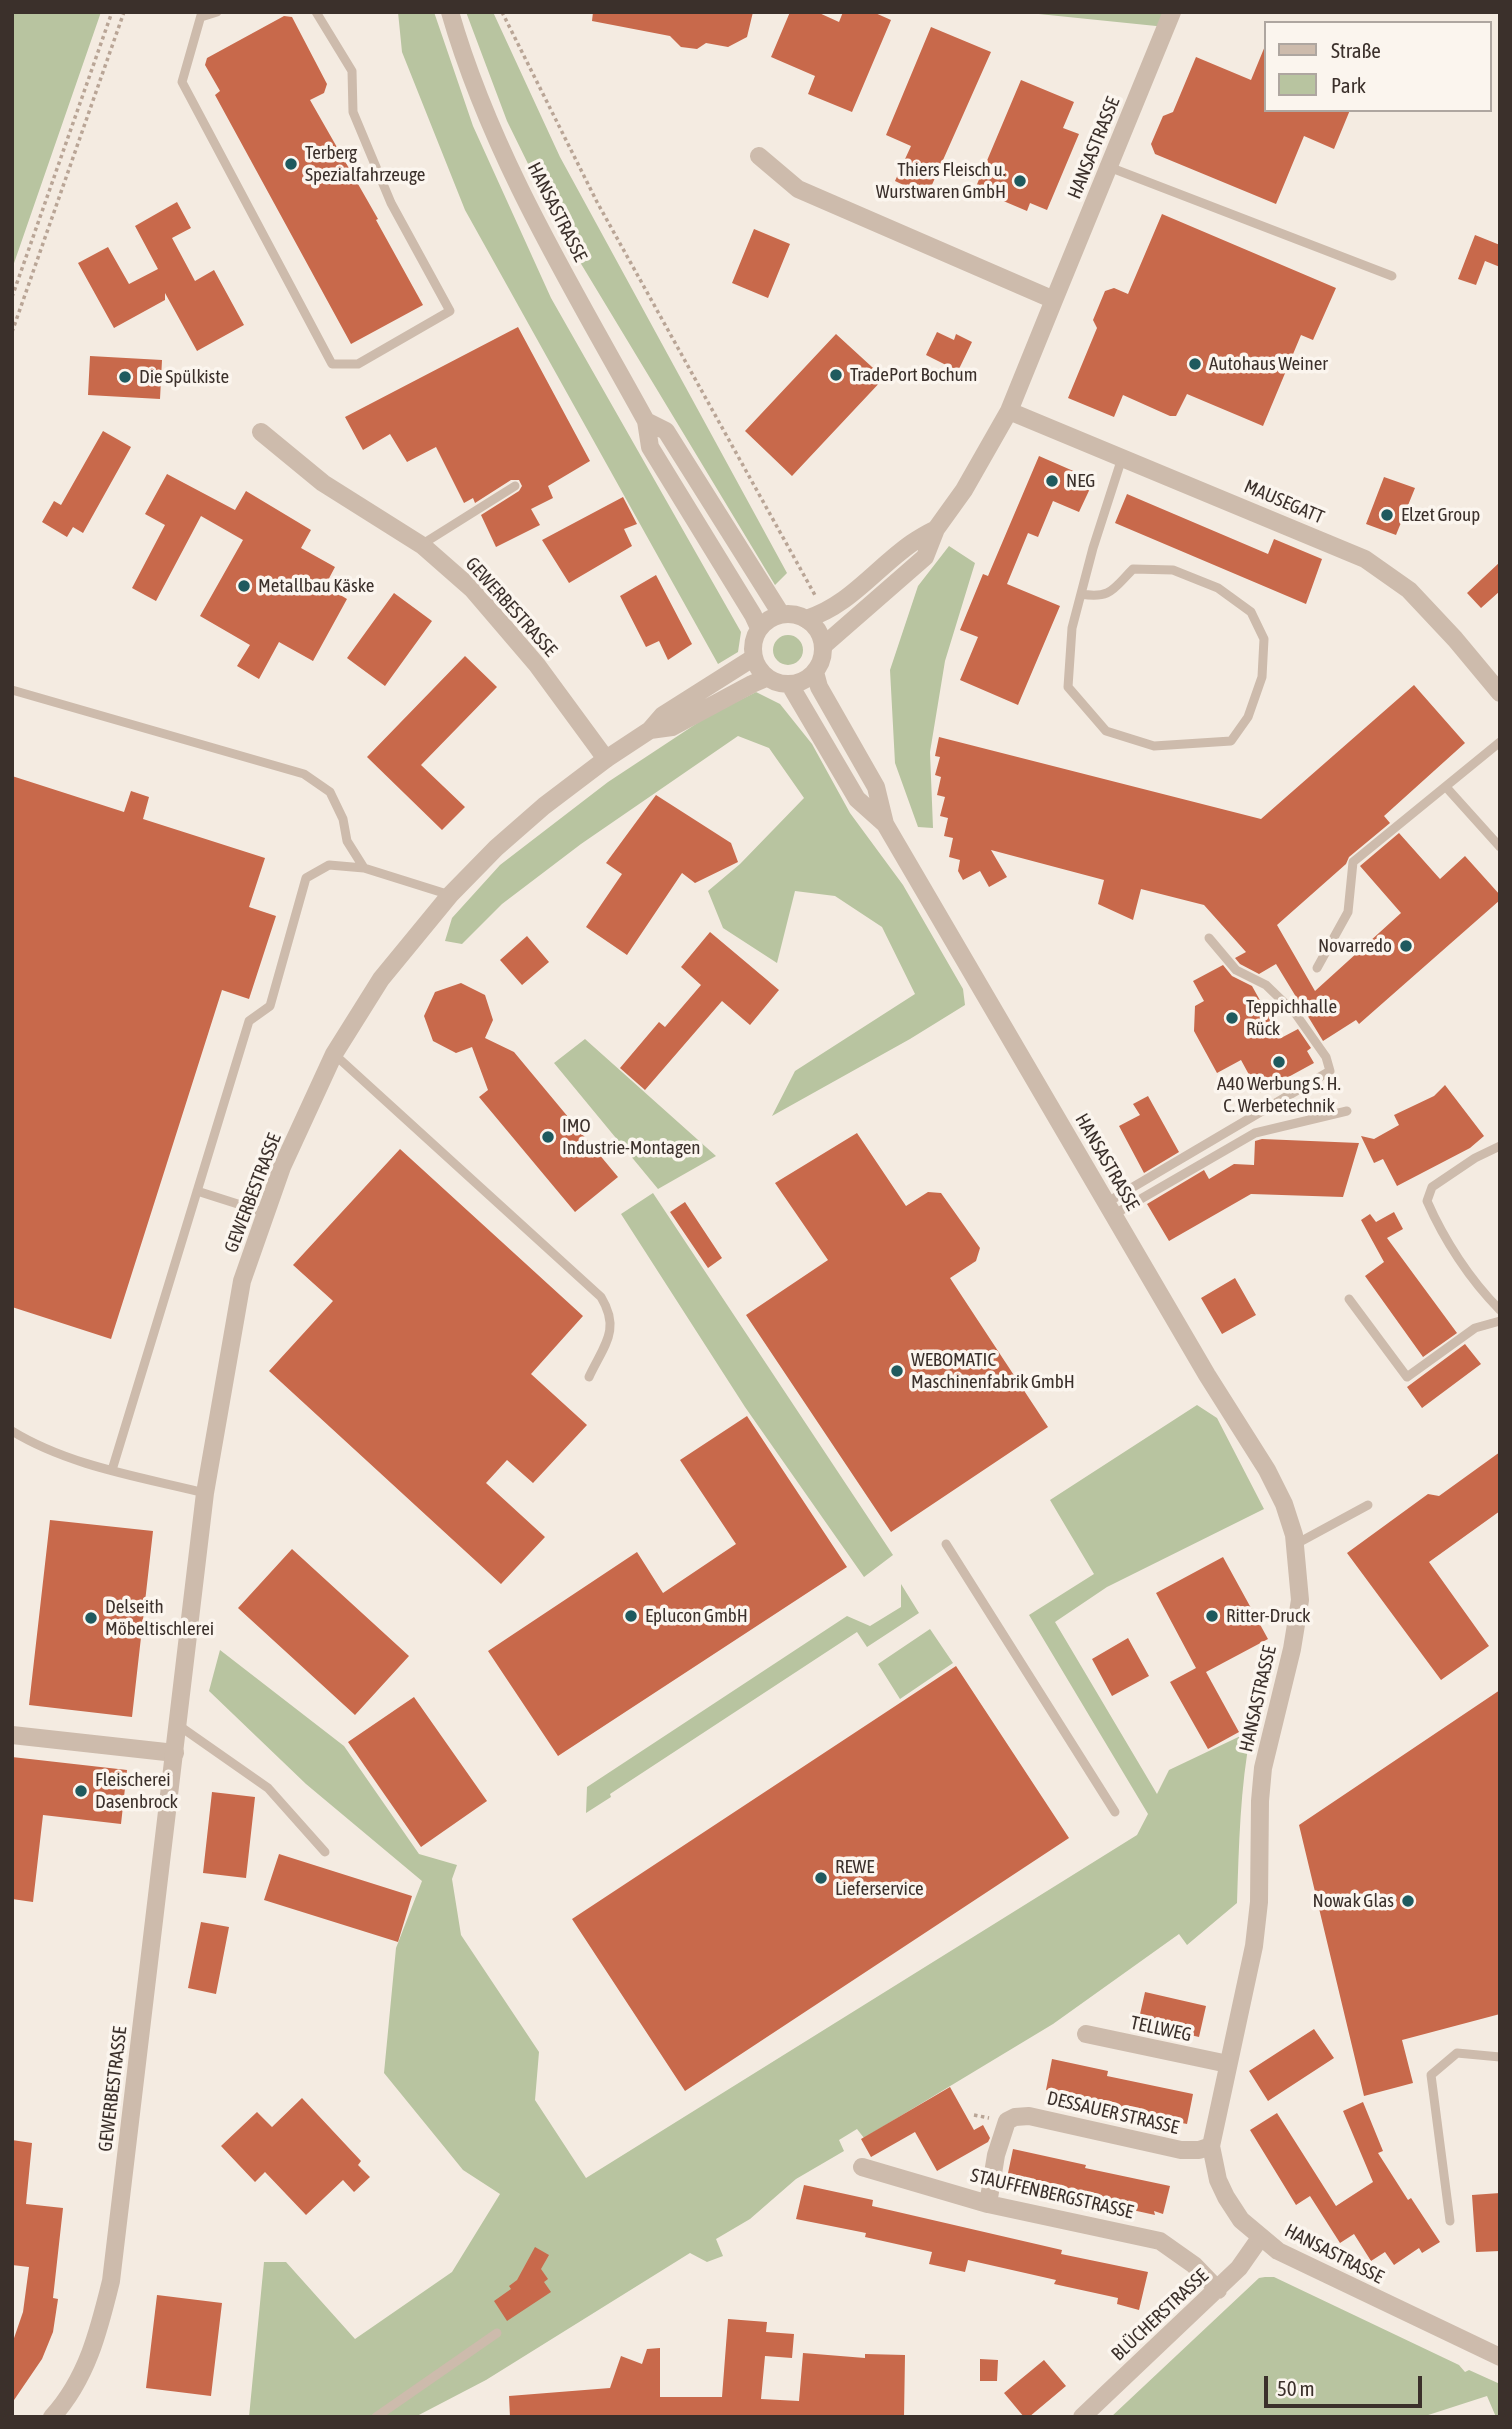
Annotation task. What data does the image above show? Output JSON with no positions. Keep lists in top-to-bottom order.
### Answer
{
  "streets": {
    "street": [
      "HANSASTRASSE",
      "MAUSEGATT",
      "GEWERBESTRASSE",
      "TELLWEG",
      "DESSAUER STRASSE",
      "STAUFFENBERGSTRASSE",
      "BLÜCHERSTRASSE"
    ]
  },
  "crossings": [
    ["HANSASTRASSE", "MAUSEGATT"],
    ["HANSASTRASSE", "GEWERBESTRASSE"],
    ["HANSASTRASSE", "TELLWEG"],
    ["HANSASTRASSE", "DESSAUER STRASSE"],
    ["HANSASTRASSE", "BLÜCHERSTRASSE"],
    ["DESSAUER STRASSE", "STAUFFENBERGSTRASSE"],
    ["STAUFFENBERGSTRASSE", "BLÜCHERSTRASSE"]
  ],
  "places": [
    "Terberg Spezialfahrzeuge",
    "Thiers Fleisch u. Wurstwaren GmbH",
    "Autohaus Weiner",
    "TradePort Bochum",
    "Die Spülkiste",
    "NEG",
    "Elzet Group",
    "Metallbau Käske",
    "Novarredo",
    "Teppichhalle Rück",
    "A40 Werbung S. H. C. Werbetechnik",
    "IMO Industrie-Montagen",
    "WEBOMATIC Maschinenfabrik GmbH",
    "Eplucon GmbH",
    "Ritter-Druck",
    "Delseith Möbeltischlerei",
    "Fleischerei Dasenbrock",
    "REWE Lieferservice",
    "Nowak Glas"
  ],
  "legend": ["Straße", "Park"],
  "scale_bar": "50 m"
}
